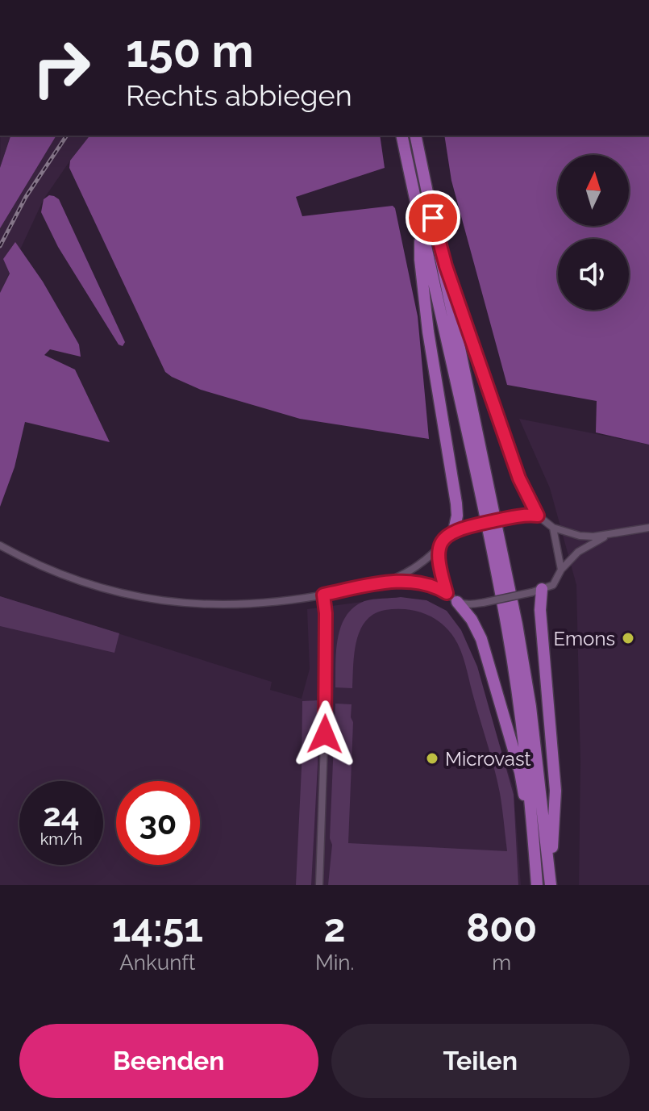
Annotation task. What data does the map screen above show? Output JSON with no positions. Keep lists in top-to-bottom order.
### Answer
{
  "places": ["Emons", "Microvast"],
  "north": "top",
  "page": {
    "turn": ["150 m", "Rechts abbiegen"],
    "speed": "24 km/h",
    "limit": "30",
    "eta": [
      "14:51",
      "Ankunft",
      "2",
      "Min.",
      "800",
      "m"
    ],
    "buttons": ["Beenden", "Teilen"]
  }
}
